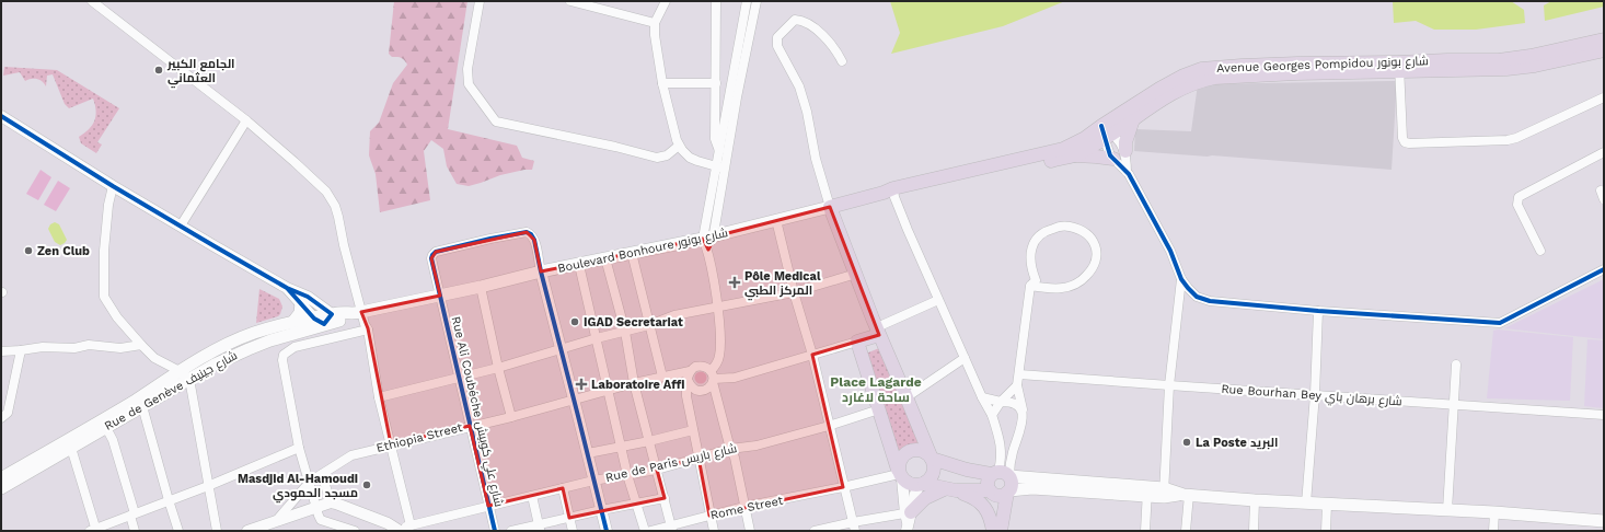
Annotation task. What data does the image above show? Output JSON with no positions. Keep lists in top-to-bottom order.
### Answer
{
  "streets": {
    "main road": ["Avenue Georges Pompidou شارع بونور", "Boulevard Bonhoure شارع بونور", "Rue de Genève شارع جينيف"],
    "street": [
      "Rue Bourhan Bey شارع برهان باي",
      "Rue Ali Coubéche شارع علي كوبيش",
      "Ethiopia Street",
      "Rue de Paris شارع باريس",
      "Rome Street"
    ]
  },
  "crossings": [
    ["Boulevard Bonhoure شارع بونور", "Rue de Genève شارع جينيف"],
    ["Boulevard Bonhoure شارع بونور", "Rue Ali Coubéche شارع علي كوبيش"],
    ["Rue Ali Coubéche شارع علي كوبيش", "Ethiopia Street"],
    ["Rue Ali Coubéche شارع علي كوبيش", "Rue de Paris شارع باريس"]
  ],
  "districts": ["Place Lagarde ساحة لاغارد"],
  "places": {
    "other": [
      "الجامع الكبير العثماني",
      "Zen Club",
      "IGAD Secretariat",
      "La Poste البريد",
      "Masdjid Al-Hamoudi مسجد الحمودي"
    ],
    "health": ["Pôle Medical المركز الطبي", "Laboratoire Affi"]
  }
}
